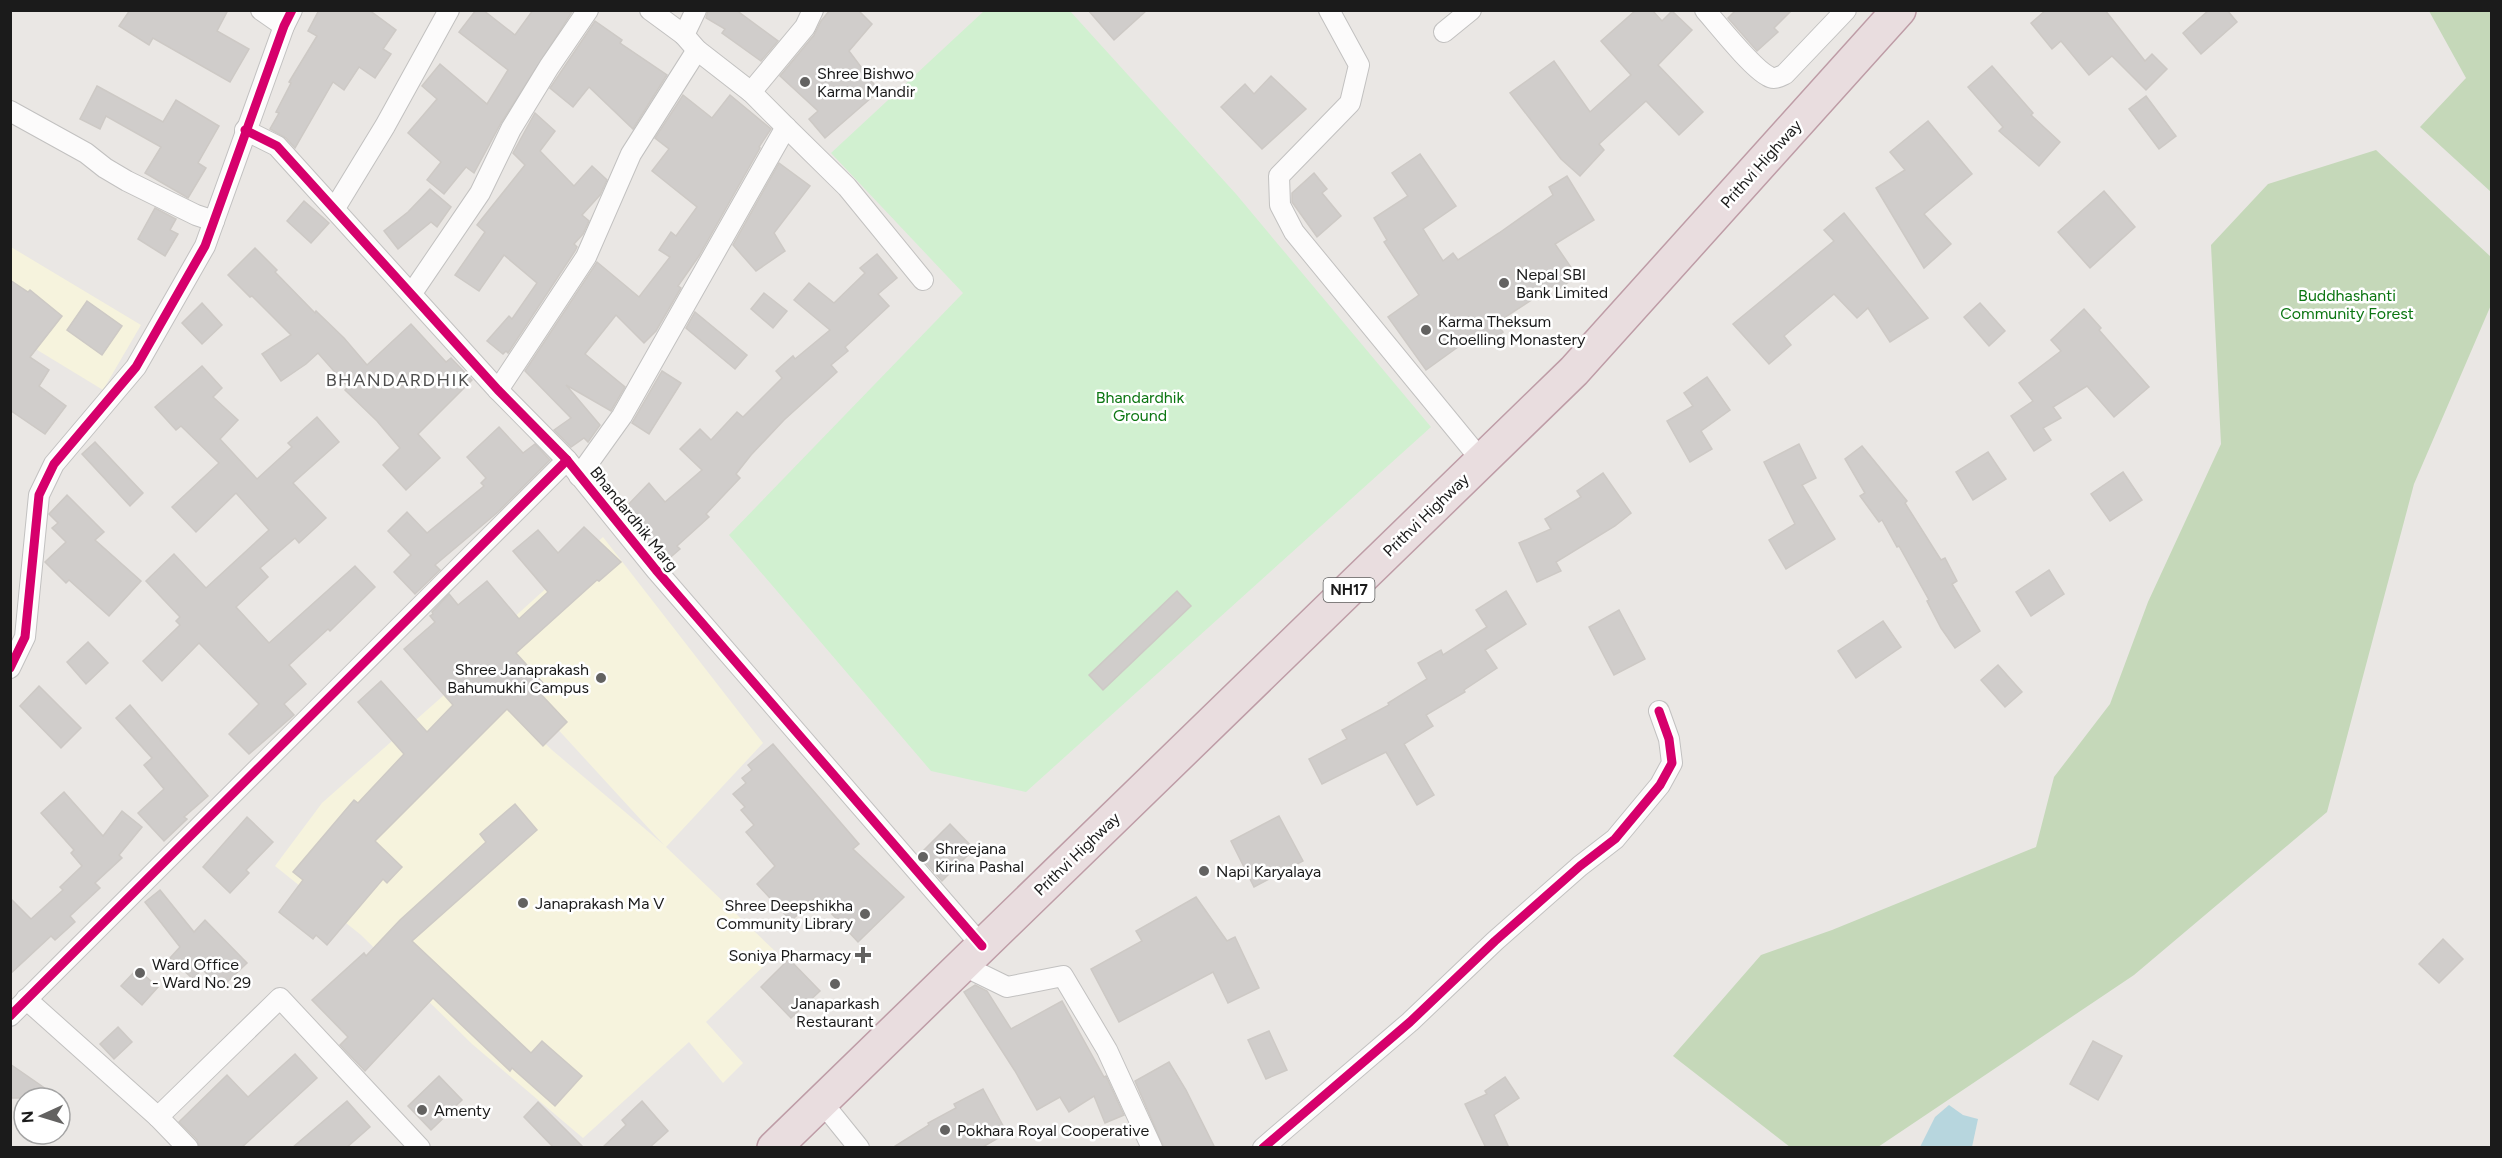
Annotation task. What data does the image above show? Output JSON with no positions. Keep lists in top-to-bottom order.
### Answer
{
  "streets": {
    "highway": ["Prithvi Highway", "NH17"],
    "street": ["Bhandardhik Marg"]
  },
  "crossings": [
    ["Prithvi Highway", "Bhandardhik Marg"]
  ],
  "districts": ["BHANDARDHIK"],
  "parks": ["Buddhashanti Community Forest", "Bhandardhik Ground"],
  "places": {
    "other": [
      "Shree Bishwo Karma Mandir",
      "Nepal SBI Bank Limited",
      "Karma Theksum Choelling Monastery",
      "Shree Janaprakash Bahumukhi Campus",
      "Shreejana Kirina Pashal",
      "Napi Karyalaya",
      "Janaprakash Ma V",
      "Shree Deepshikha Community Library",
      "Ward Office - Ward No. 29",
      "Janaparkash Restaurant",
      "Amenty",
      "Pokhara Royal Cooperative"
    ],
    "health": ["Soniya Pharmacy"]
  },
  "north": "left"
}
